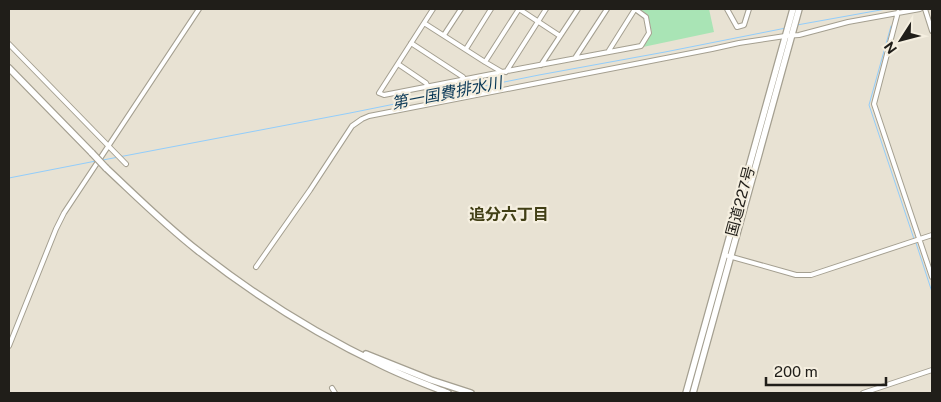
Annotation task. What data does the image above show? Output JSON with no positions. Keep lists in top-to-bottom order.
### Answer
{
  "streets": {
    "highway": ["国道227号"]
  },
  "districts": ["追分六丁目"],
  "water": ["第一国費排水川"],
  "scale_bar": "200 m",
  "north": "bottom left"
}
